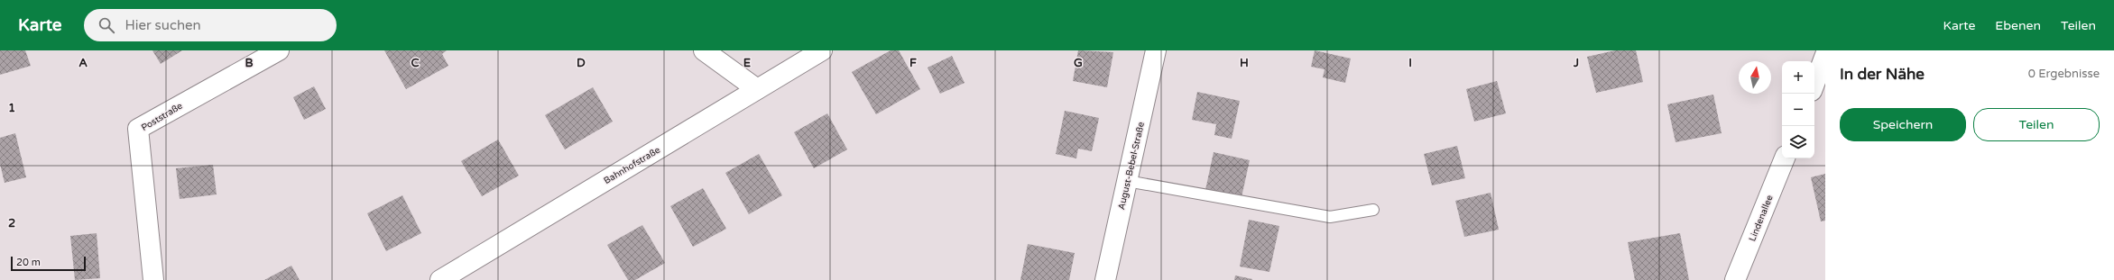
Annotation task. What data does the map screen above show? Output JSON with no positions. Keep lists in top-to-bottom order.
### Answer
{
  "streets": {
    "street": [
      "Poststraße",
      "Bahnhofstraße",
      "August-Bebel-Straße",
      "Lindenallee"
    ]
  },
  "scale_bar": "20 m",
  "north": "top",
  "page": {
    "header": "Karte",
    "search": "Hier suchen",
    "nav": ["Karte", "Ebenen", "Teilen"],
    "heading": ["In der Nähe", "0 Ergebnisse"],
    "map_buttons": ["+", "−"],
    "buttons": ["Speichern", "Teilen"],
    "scale": "20 m"
  },
  "grid": {
    "columns": [
      "A",
      "B",
      "C",
      "D",
      "E",
      "F",
      "G",
      "H",
      "I",
      "J"
    ],
    "rows": ["1", "2"]
  }
}
